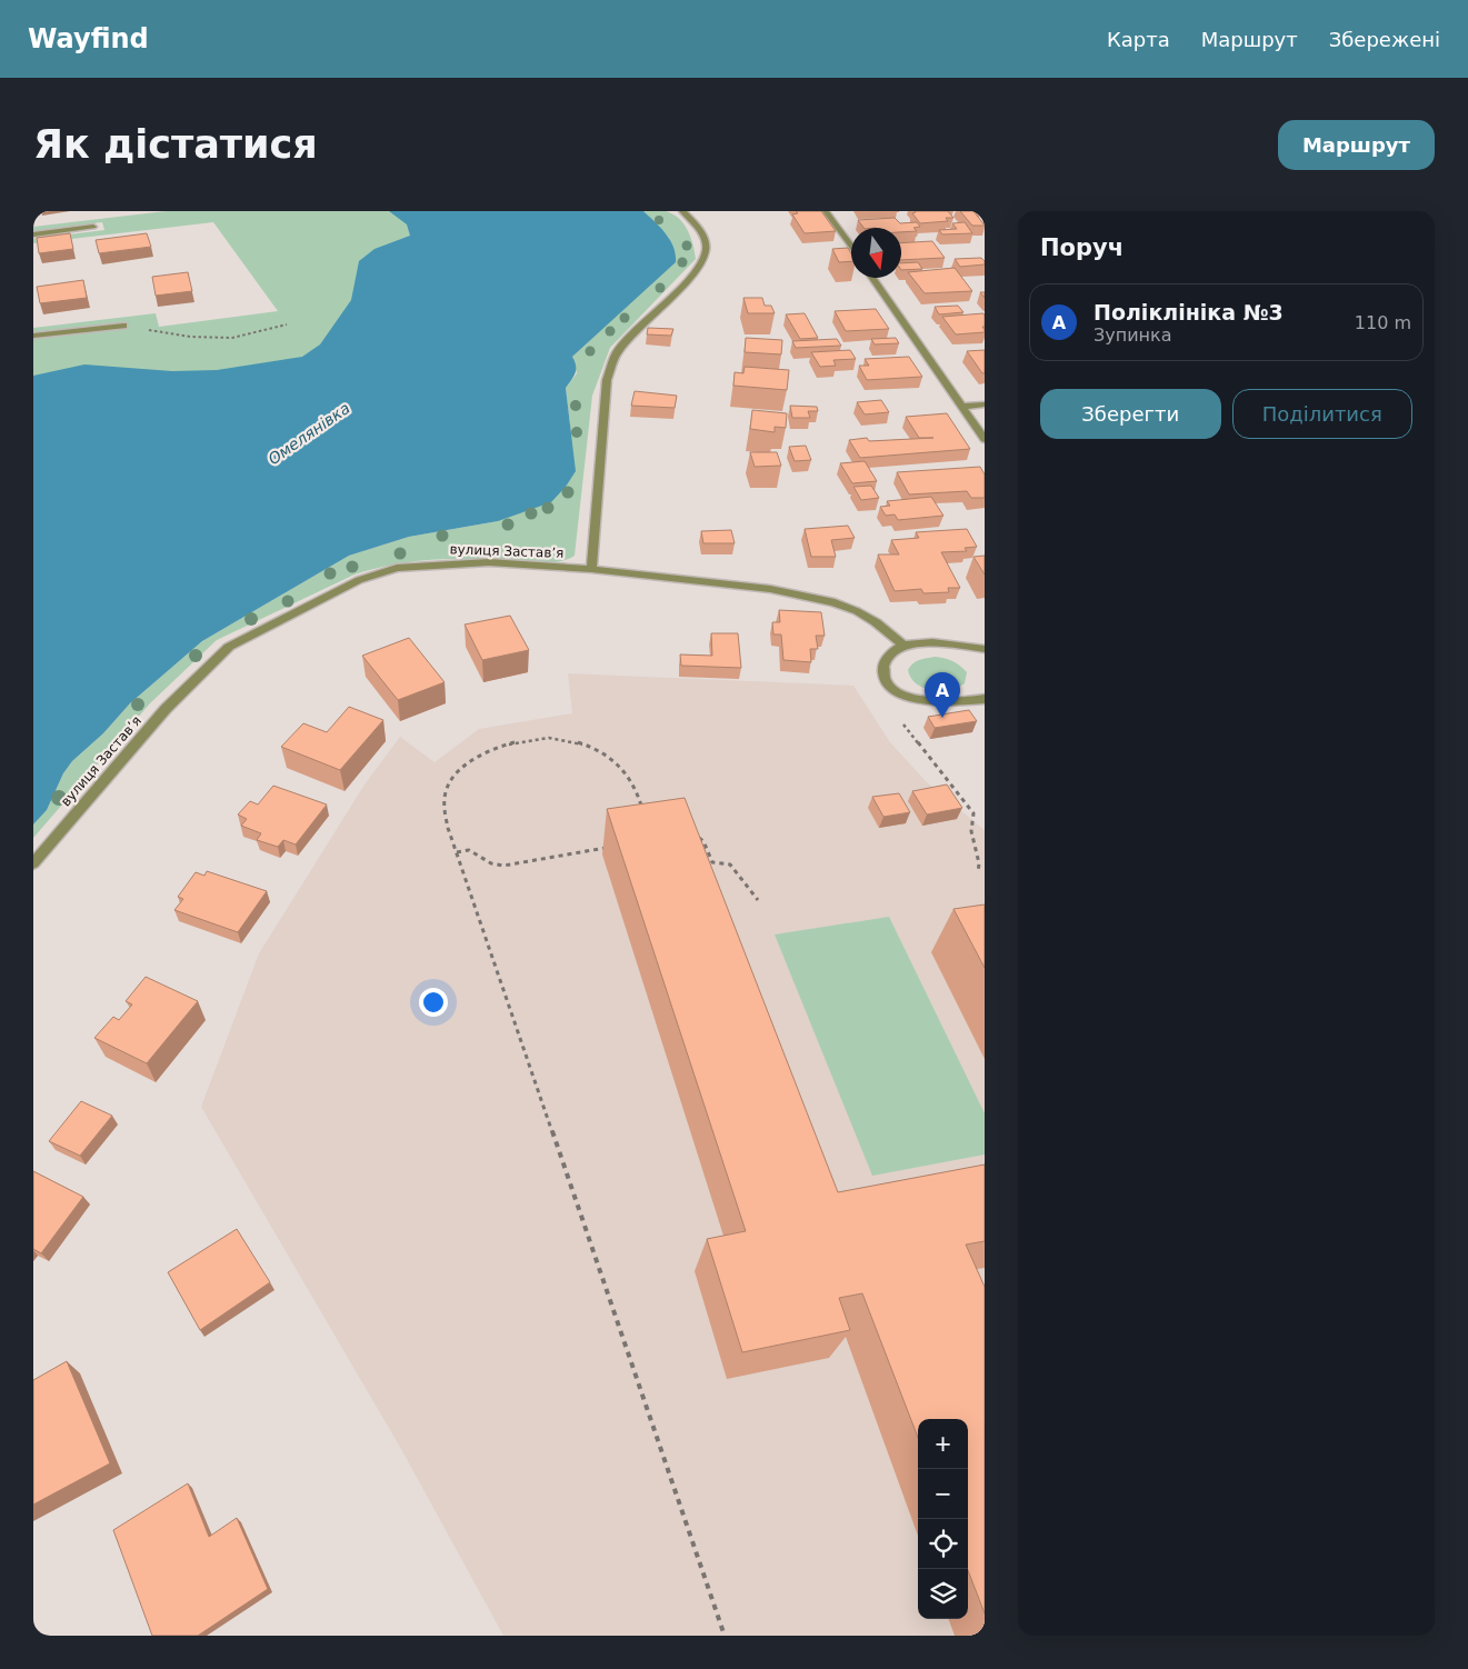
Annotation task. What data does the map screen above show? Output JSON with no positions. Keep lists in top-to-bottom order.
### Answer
{
  "streets": {
    "street": ["вулиця Заставʼя"]
  },
  "water": ["Омелянівка"],
  "north": "bottom",
  "page": {
    "header": "Wayfind",
    "nav": ["Карта", "Маршрут", "Збережені"],
    "buttons": [
      "Маршрут",
      ["Зберегти", "Поділитися"]
    ],
    "title": "Як дістатися",
    "heading": "Поруч",
    "list": [
      {
        "mark": "A",
        "name": "Поліклініка №3",
        "note": "Зупинка",
        "value": "110 m"
      }
    ],
    "pins": "A",
    "map_buttons": ["+", "−"]
  }
}
